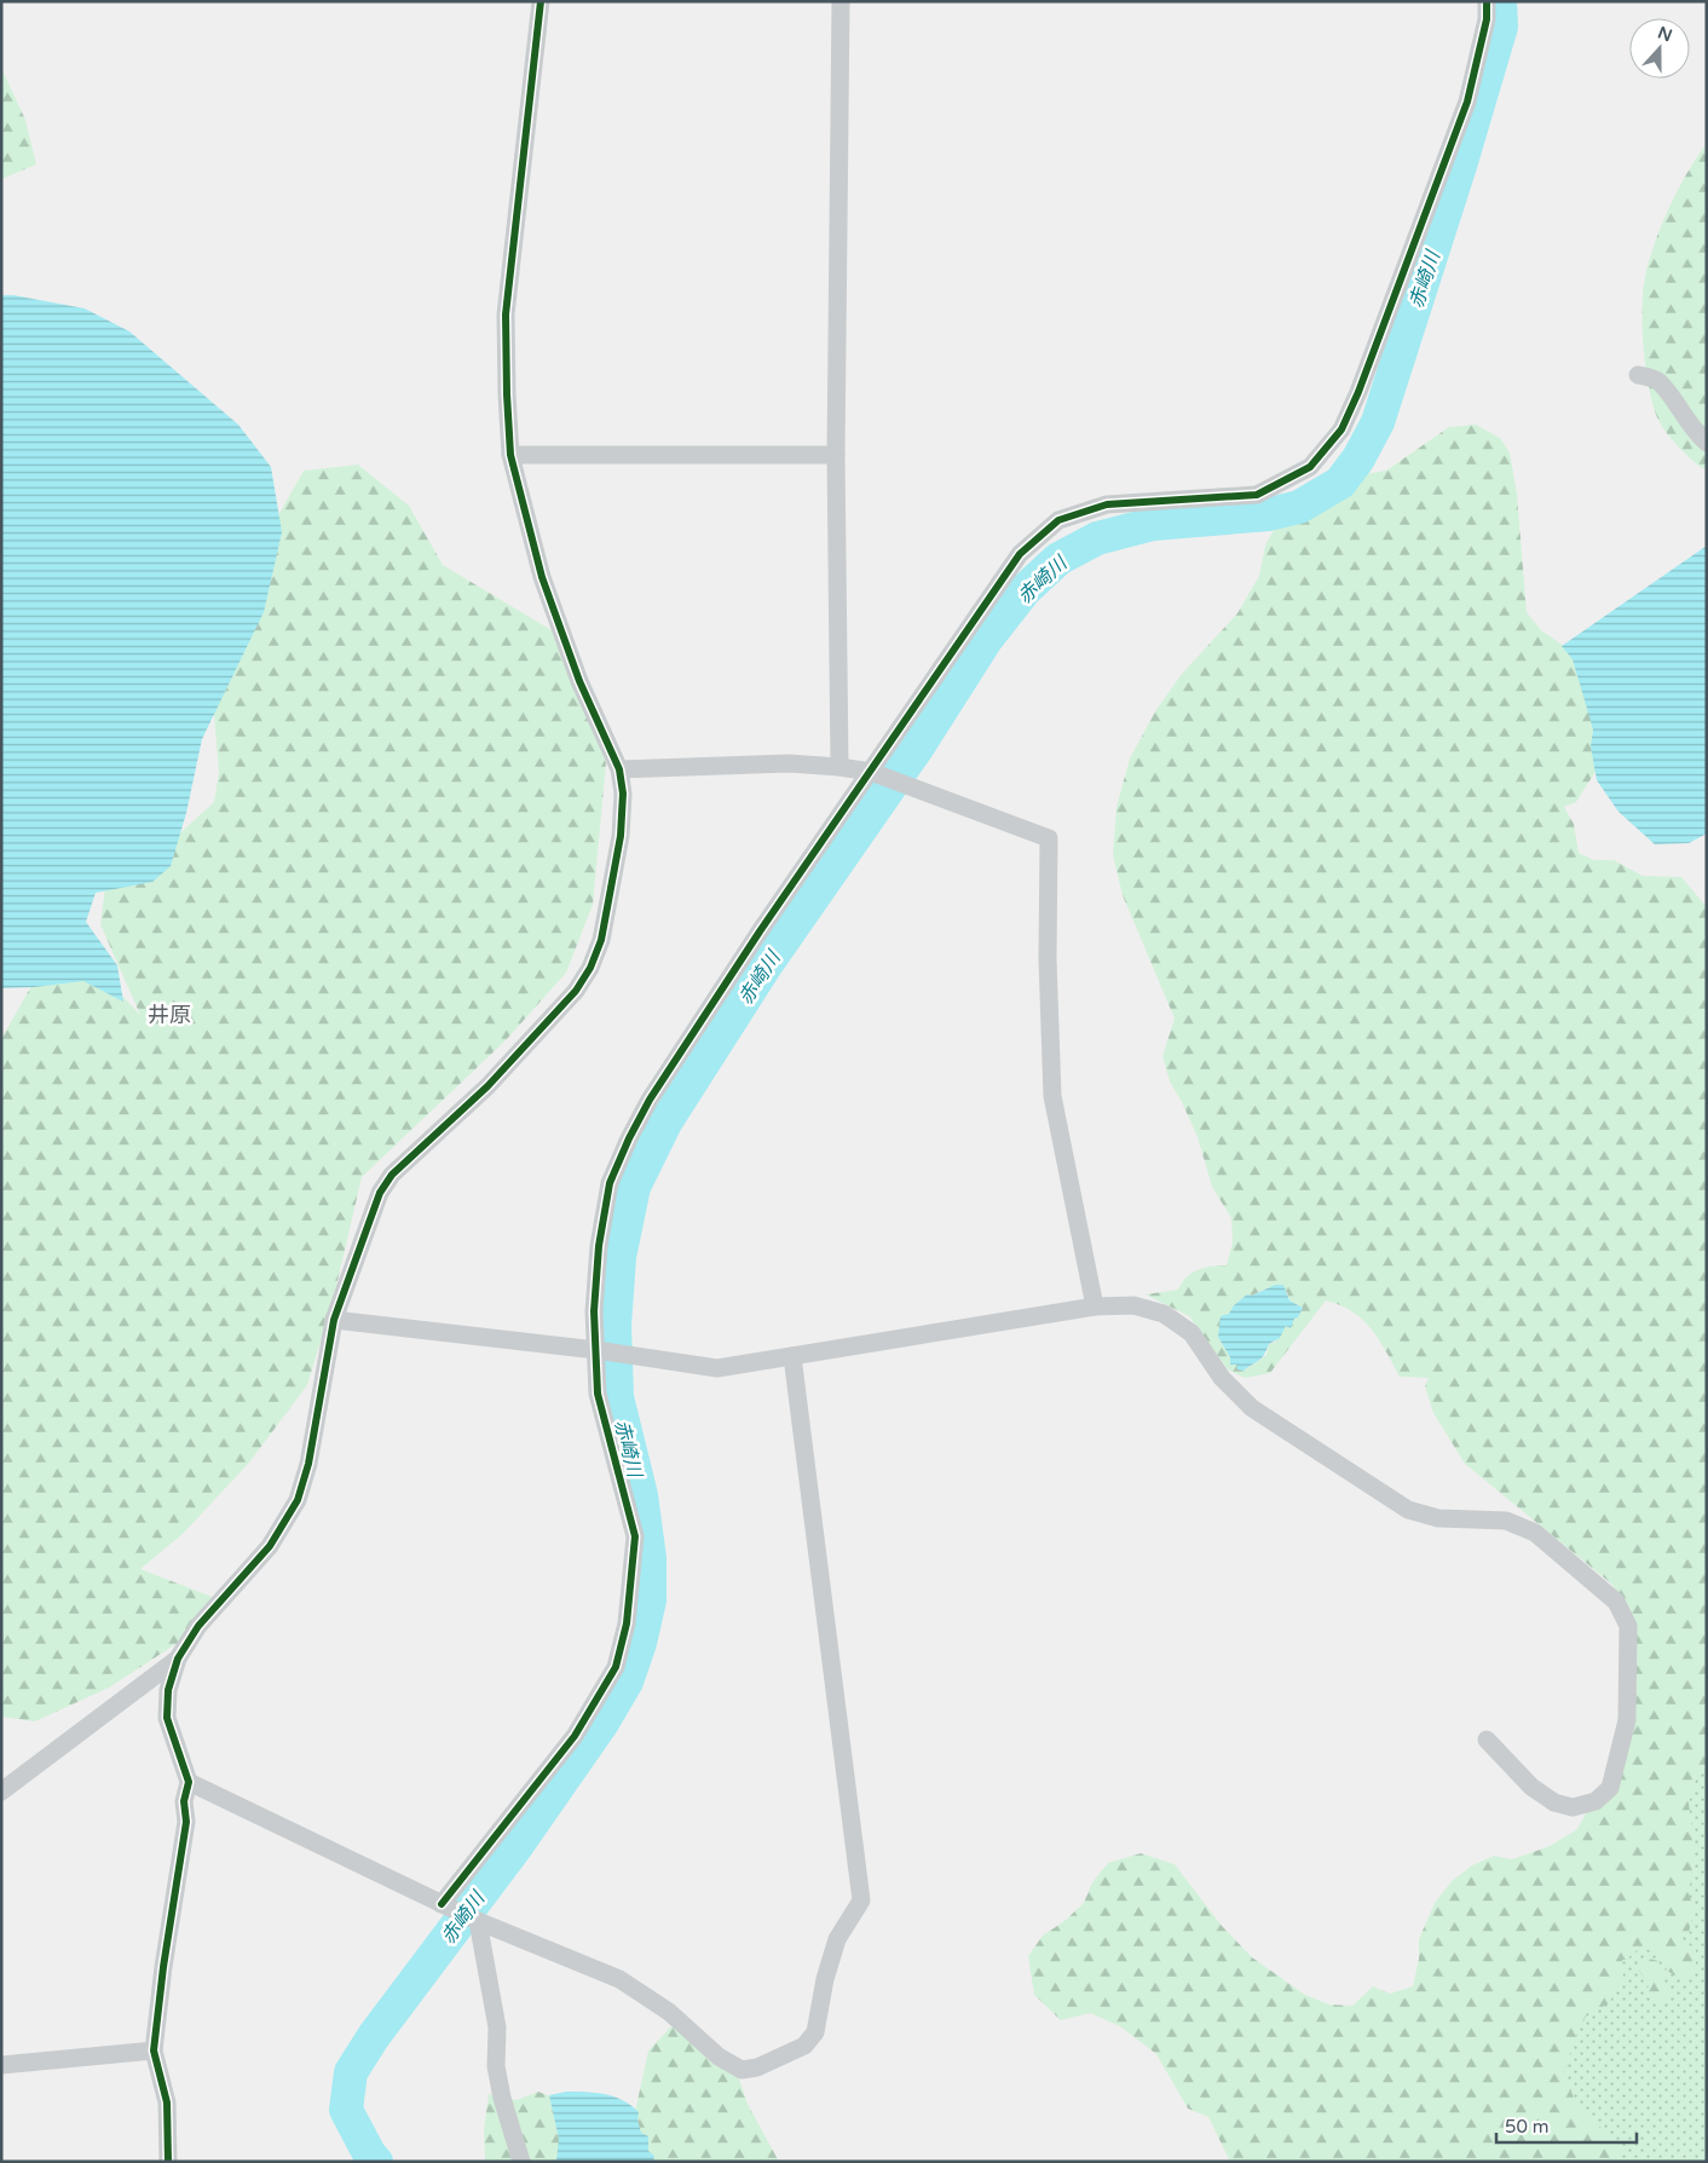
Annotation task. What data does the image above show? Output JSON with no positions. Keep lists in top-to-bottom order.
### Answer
{
  "districts": ["井原"],
  "water": ["赤崎川"],
  "scale_bar": "50 m",
  "north": "top"
}
